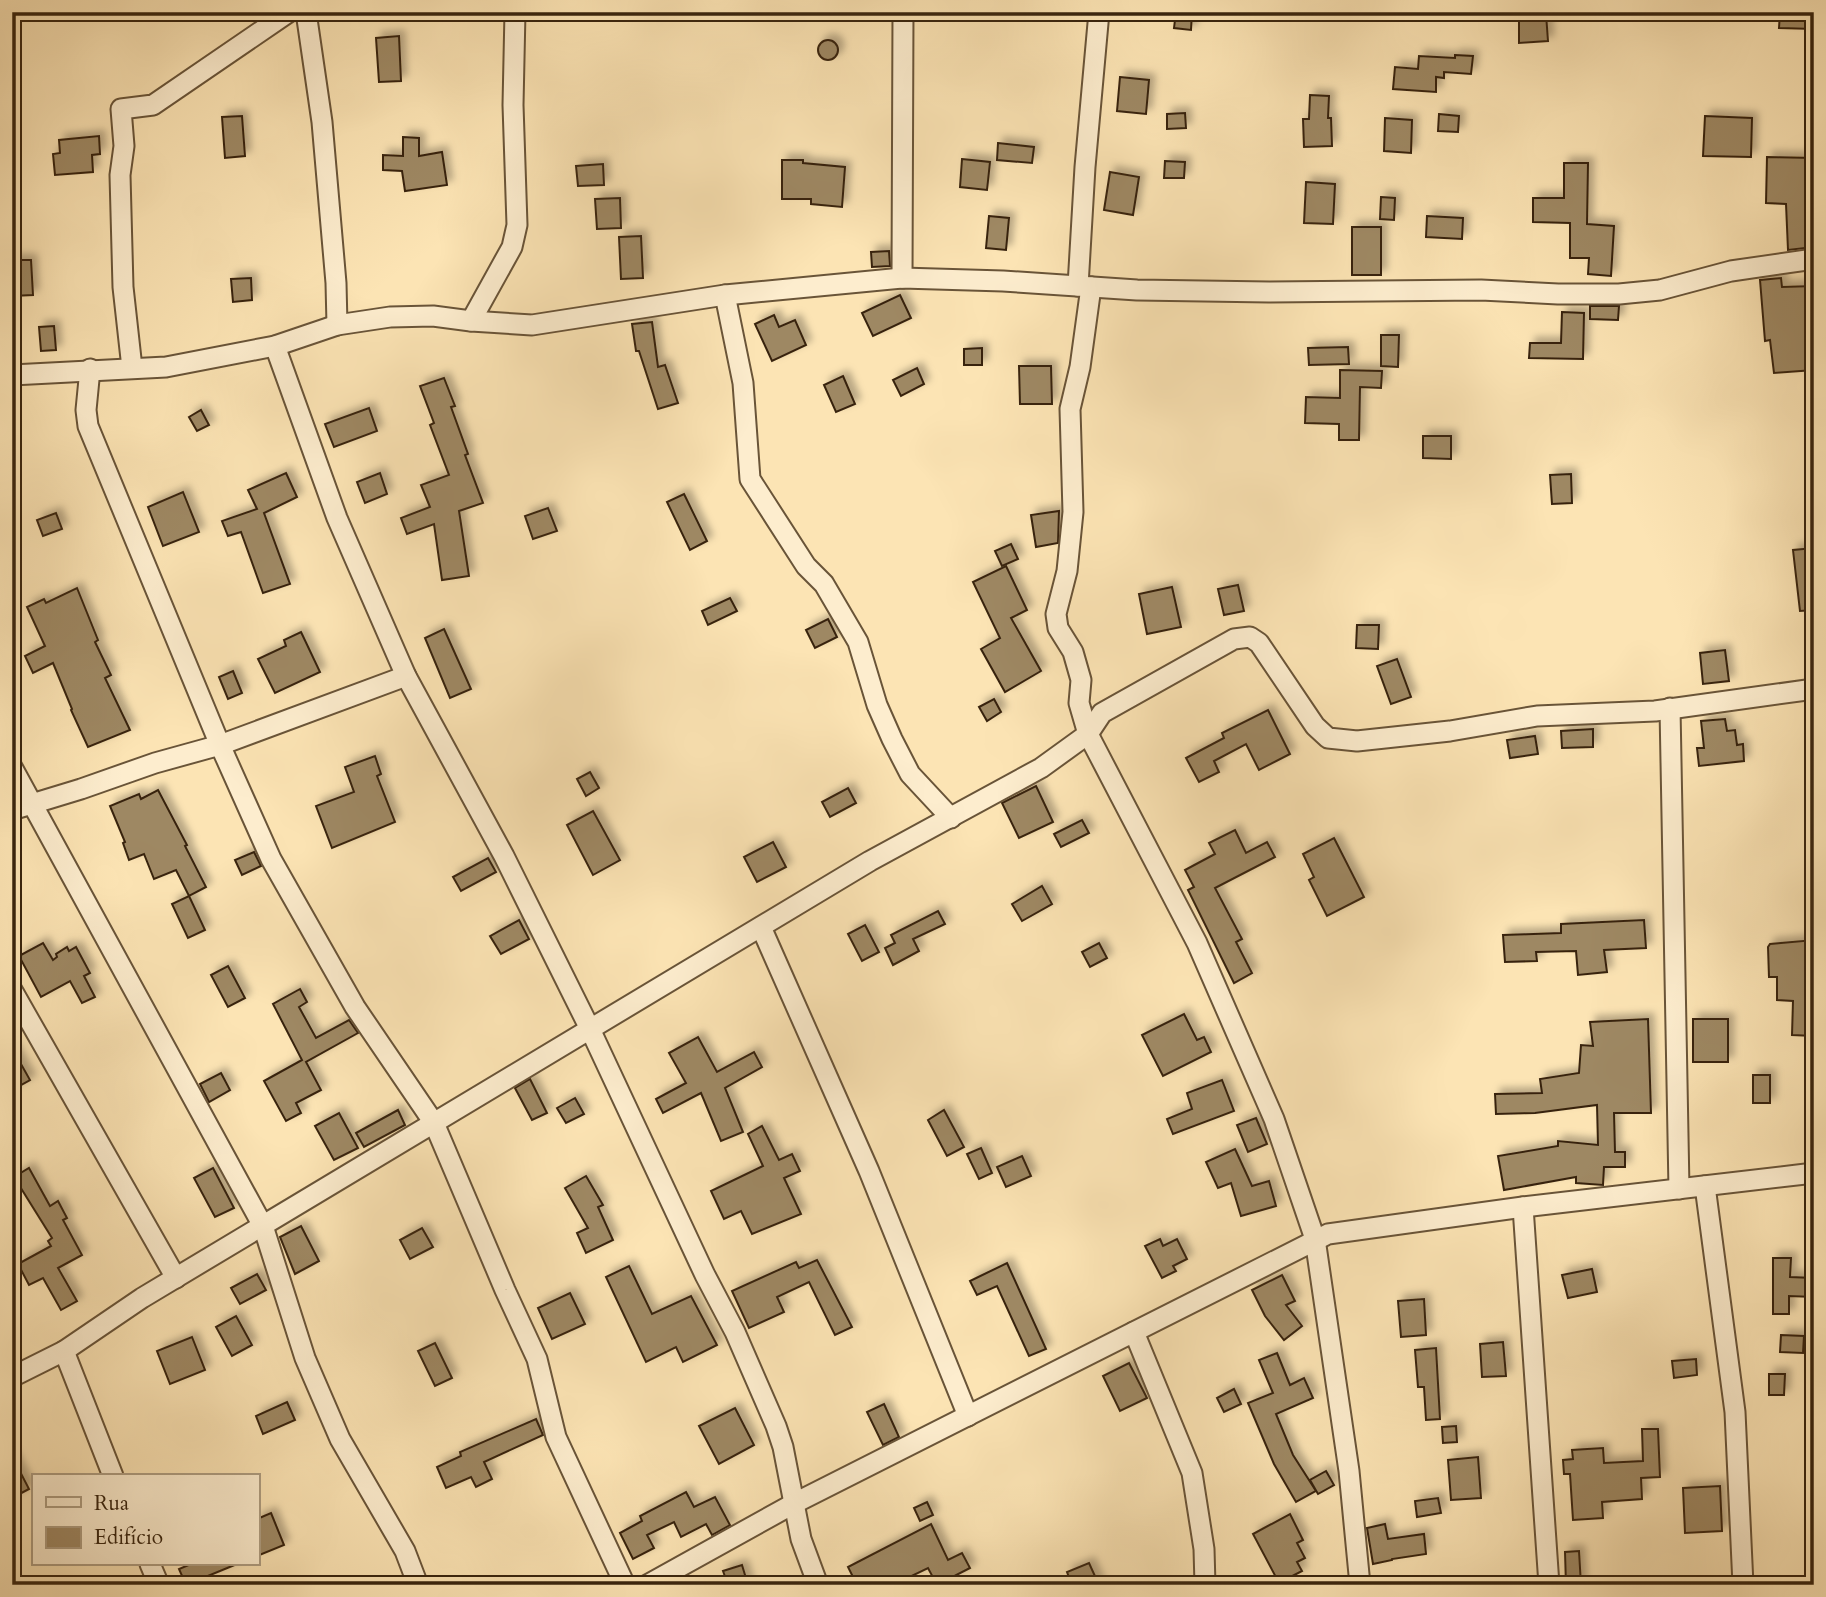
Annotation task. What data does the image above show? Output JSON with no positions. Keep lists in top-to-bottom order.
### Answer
{
  "legend": ["Rua", "Edifício"]
}
